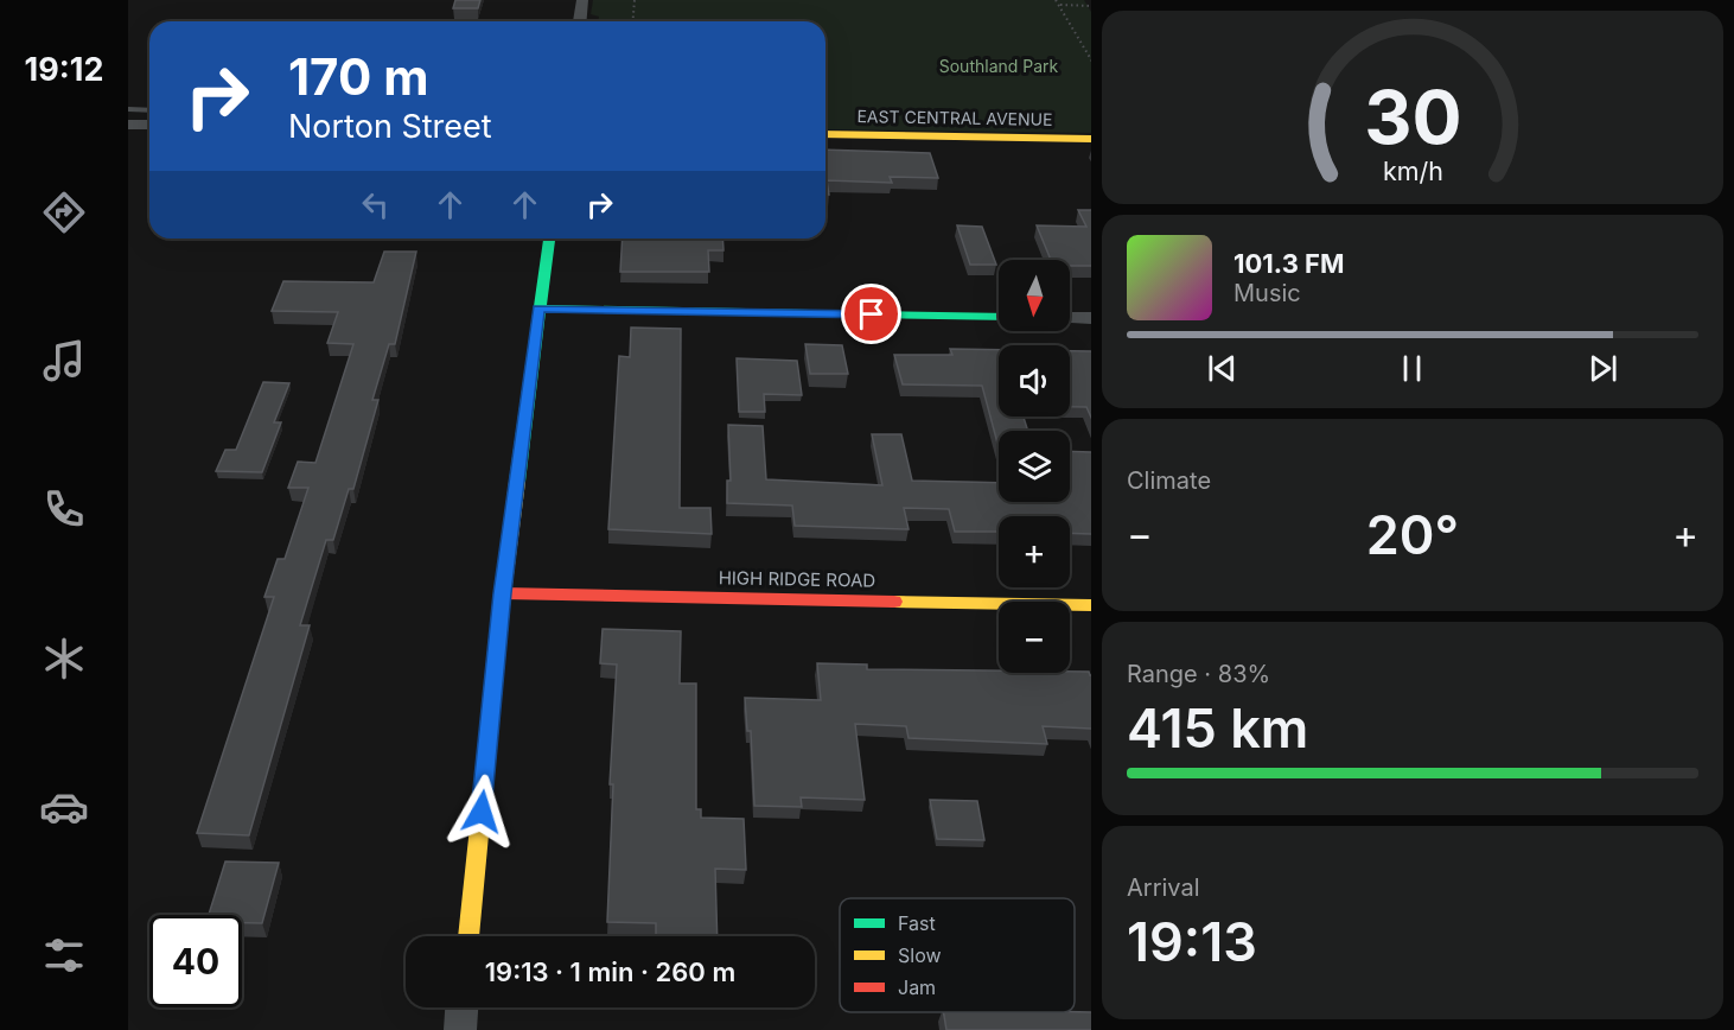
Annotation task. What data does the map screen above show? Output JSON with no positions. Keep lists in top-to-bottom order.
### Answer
{
  "streets": {
    "street": ["EAST CENTRAL AVENUE", "HIGH RIDGE ROAD"]
  },
  "parks": ["Southland Park"],
  "legend": ["Fast", "Slow", "Jam"],
  "north": "bottom",
  "page": {
    "tabs": "19:12",
    "turn": ["170 m", "Norton Street"],
    "song": ["101.3 FM", "Music"],
    "map_buttons": ["+", "−"],
    "tile": [
      "Climate",
      ["Range · 83%", "415 km"],
      ["Arrival", "19:13"]
    ],
    "heat": ["−", "20°", "+"],
    "limit": "40",
    "trip": "19:13 · 1 min · 260 m",
    "gauge": ["30", "km/h"]
  }
}
